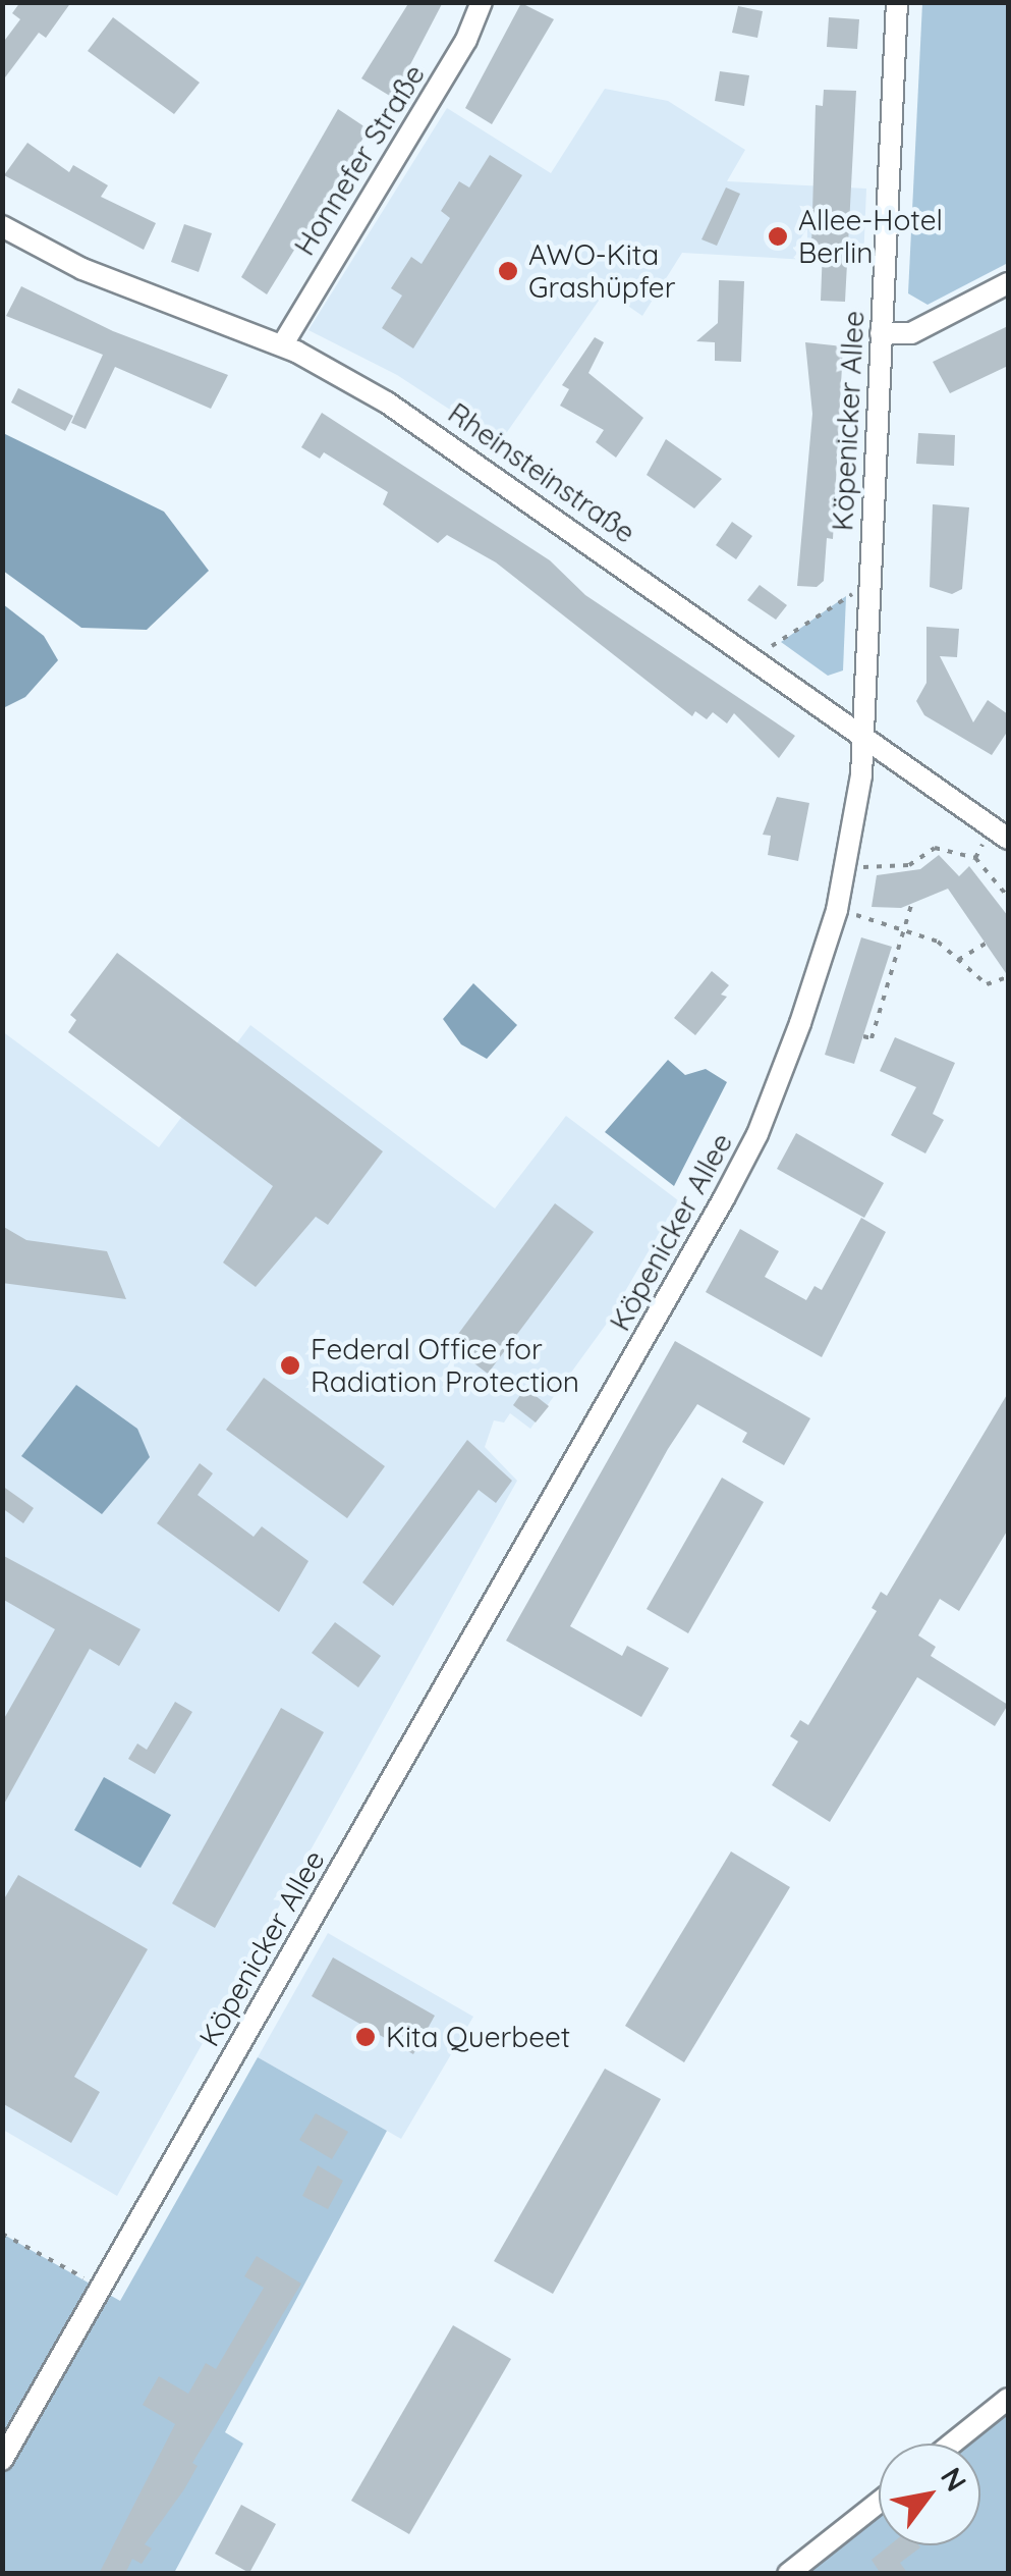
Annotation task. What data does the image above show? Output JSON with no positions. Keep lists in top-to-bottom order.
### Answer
{
  "streets": {
    "street": ["Honnefer Straße", "Köpenicker Allee", "Rheinsteinstraße"]
  },
  "crossings": [
    ["Honnefer Straße", "Rheinsteinstraße"],
    ["Köpenicker Allee", "Rheinsteinstraße"]
  ],
  "places": [
    "Allee-Hotel Berlin",
    "AWO-Kita Grashüpfer",
    "Federal Office for Radiation Protection",
    "Kita Querbeet"
  ],
  "north": "top right"
}
